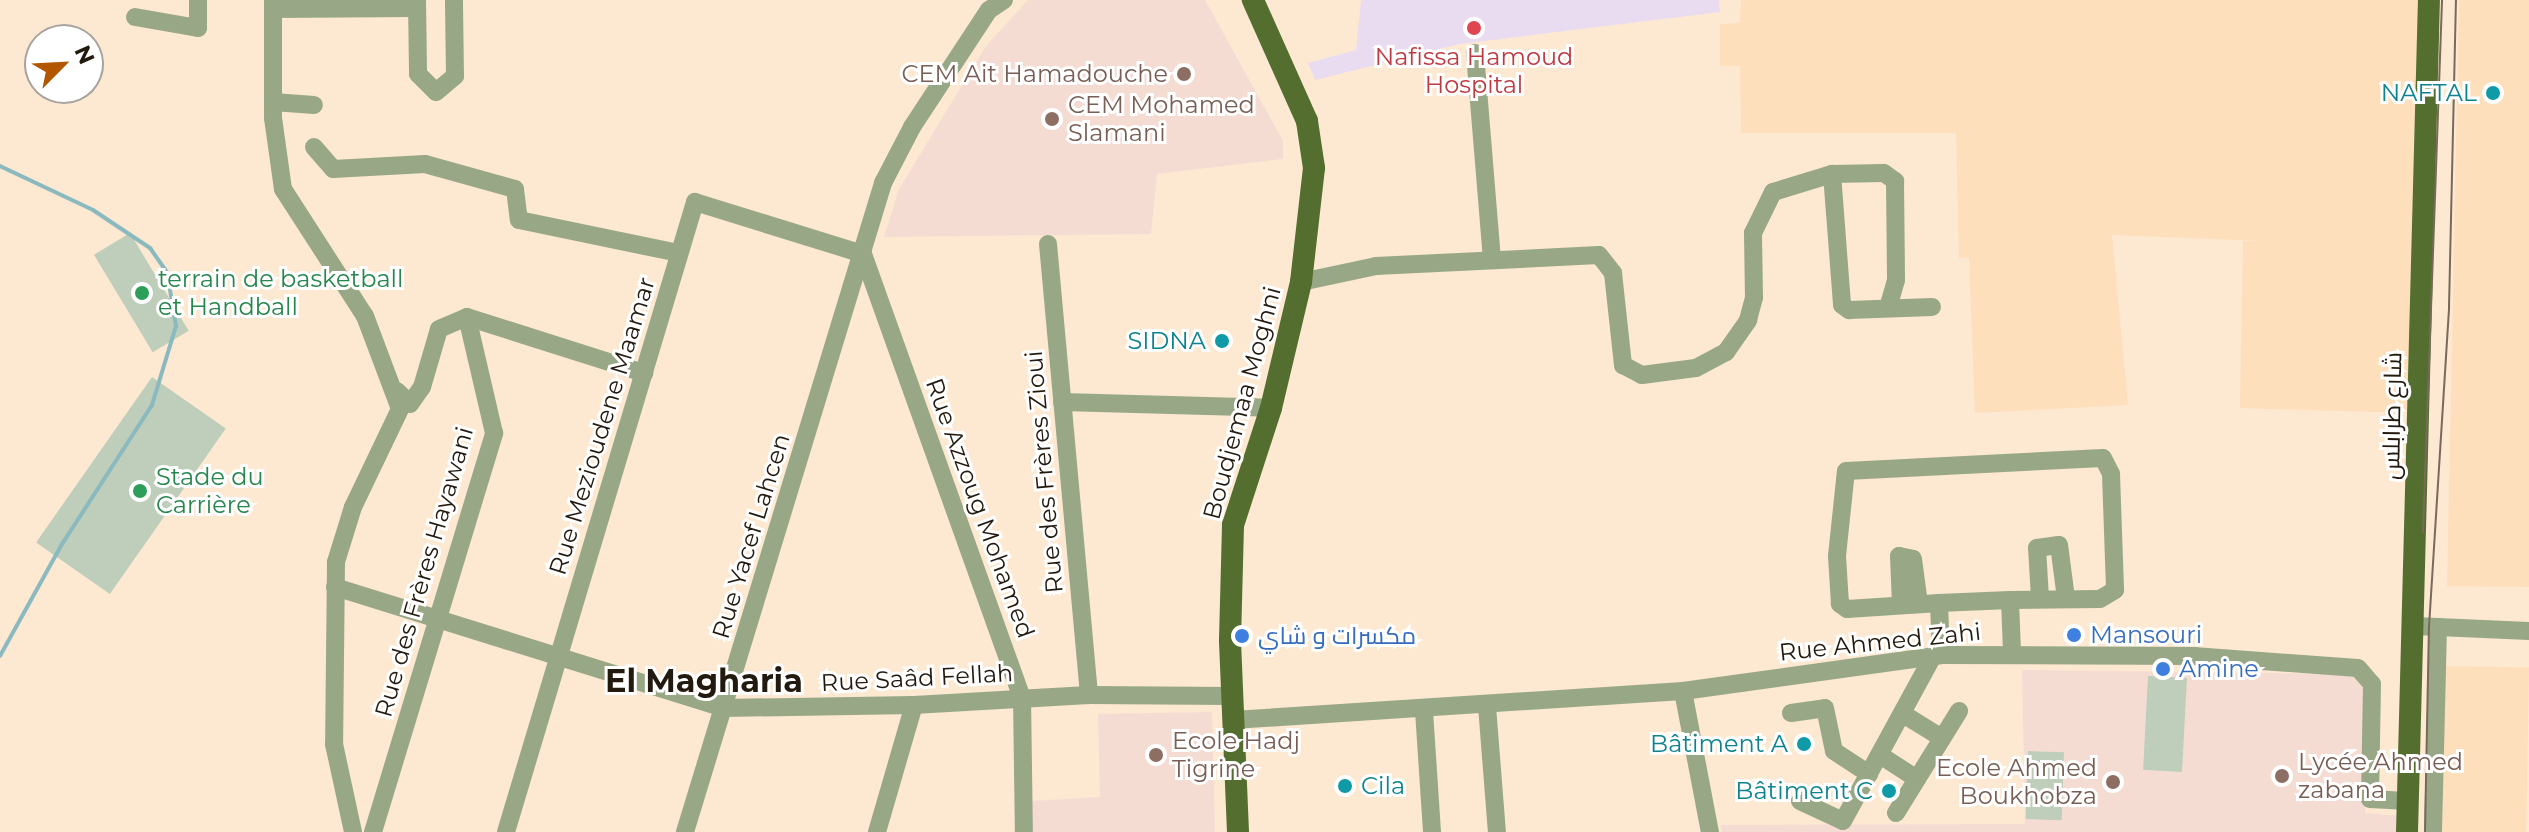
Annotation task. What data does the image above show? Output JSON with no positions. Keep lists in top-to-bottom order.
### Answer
{
  "streets": {
    "main road": ["Boudjemaa Moghni", "شارع طرابلس"],
    "street": [
      "Rue Mezioudene Maamar",
      "Rue des Frères Zioui",
      "Rue Azzoug Mohamed",
      "Rue Yacef Lahcen",
      "Rue des Frères Hayawani",
      "Rue Ahmed Zahi",
      "Rue Saâd Fellah"
    ]
  },
  "crossings": [
    ["Boudjemaa Moghni", "Rue Ahmed Zahi"],
    ["Boudjemaa Moghni", "Rue Saâd Fellah"],
    ["شارع طرابلس", "Rue Ahmed Zahi"],
    ["Rue Mezioudene Maamar", "Rue Azzoug Mohamed"],
    ["Rue Mezioudene Maamar", "Rue Yacef Lahcen"],
    ["Rue Mezioudene Maamar", "Rue Saâd Fellah"],
    ["Rue des Frères Zioui", "Rue Saâd Fellah"],
    ["Rue Azzoug Mohamed", "Rue Yacef Lahcen"],
    ["Rue Azzoug Mohamed", "Rue Saâd Fellah"],
    ["Rue Yacef Lahcen", "Rue Saâd Fellah"],
    ["Rue des Frères Hayawani", "Rue Saâd Fellah"]
  ],
  "districts": ["El Magharia"],
  "places": [
    "Nafissa Hamoud Hospital",
    "CEM Ait Hamadouche",
    "NAFTAL",
    "CEM Mohamed Slamani",
    "terrain de basketball et Handball",
    "SIDNA",
    "Stade du Carrière",
    "Mansouri",
    "مكسرات و شاي",
    "Amine",
    "Bâtiment A",
    "Ecole Hadj Tigrine",
    "Lycée Ahmed zabana",
    "Ecole Ahmed Boukhobza",
    "Cila",
    "Bâtiment C"
  ],
  "north": "top right"
}
